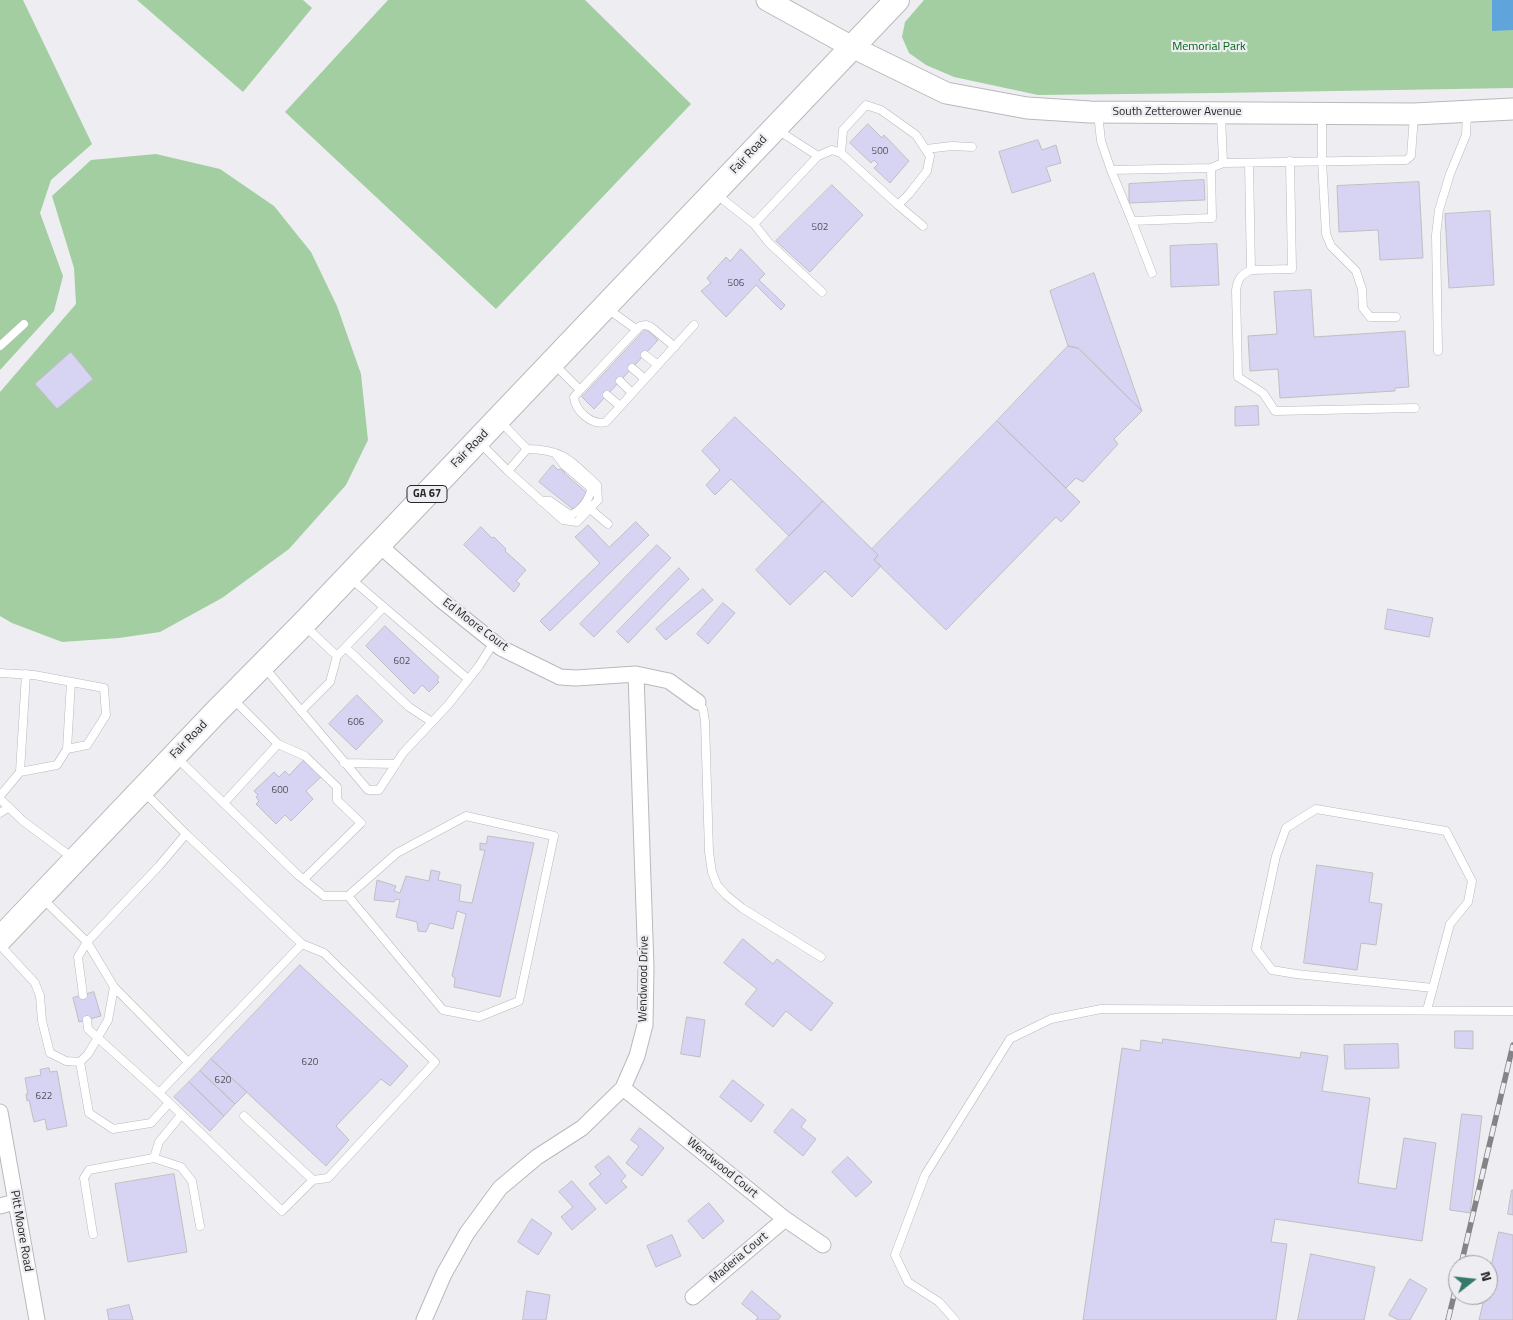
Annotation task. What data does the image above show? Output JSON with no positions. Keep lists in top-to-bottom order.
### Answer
{
  "streets": {
    "main road": ["Fair Road", "GA 67"],
    "street": [
      "South Zetterower Avenue",
      "Ed Moore Court",
      "Wendwood Drive",
      "Wendwood Court",
      "Pitt Moore Road",
      "Maderia Court"
    ]
  },
  "crossings": [
    ["South Zetterower Avenue", "Fair Road"],
    ["Fair Road", "Ed Moore Court"],
    ["Ed Moore Court", "Wendwood Drive"],
    ["Wendwood Drive", "Wendwood Court"],
    ["Wendwood Court", "Maderia Court"]
  ],
  "parks": ["Memorial Park"],
  "house_numbers": [
    "500",
    "502",
    "506",
    "602",
    "606",
    "600",
    "620",
    "620",
    "622"
  ],
  "north": "right"
}
